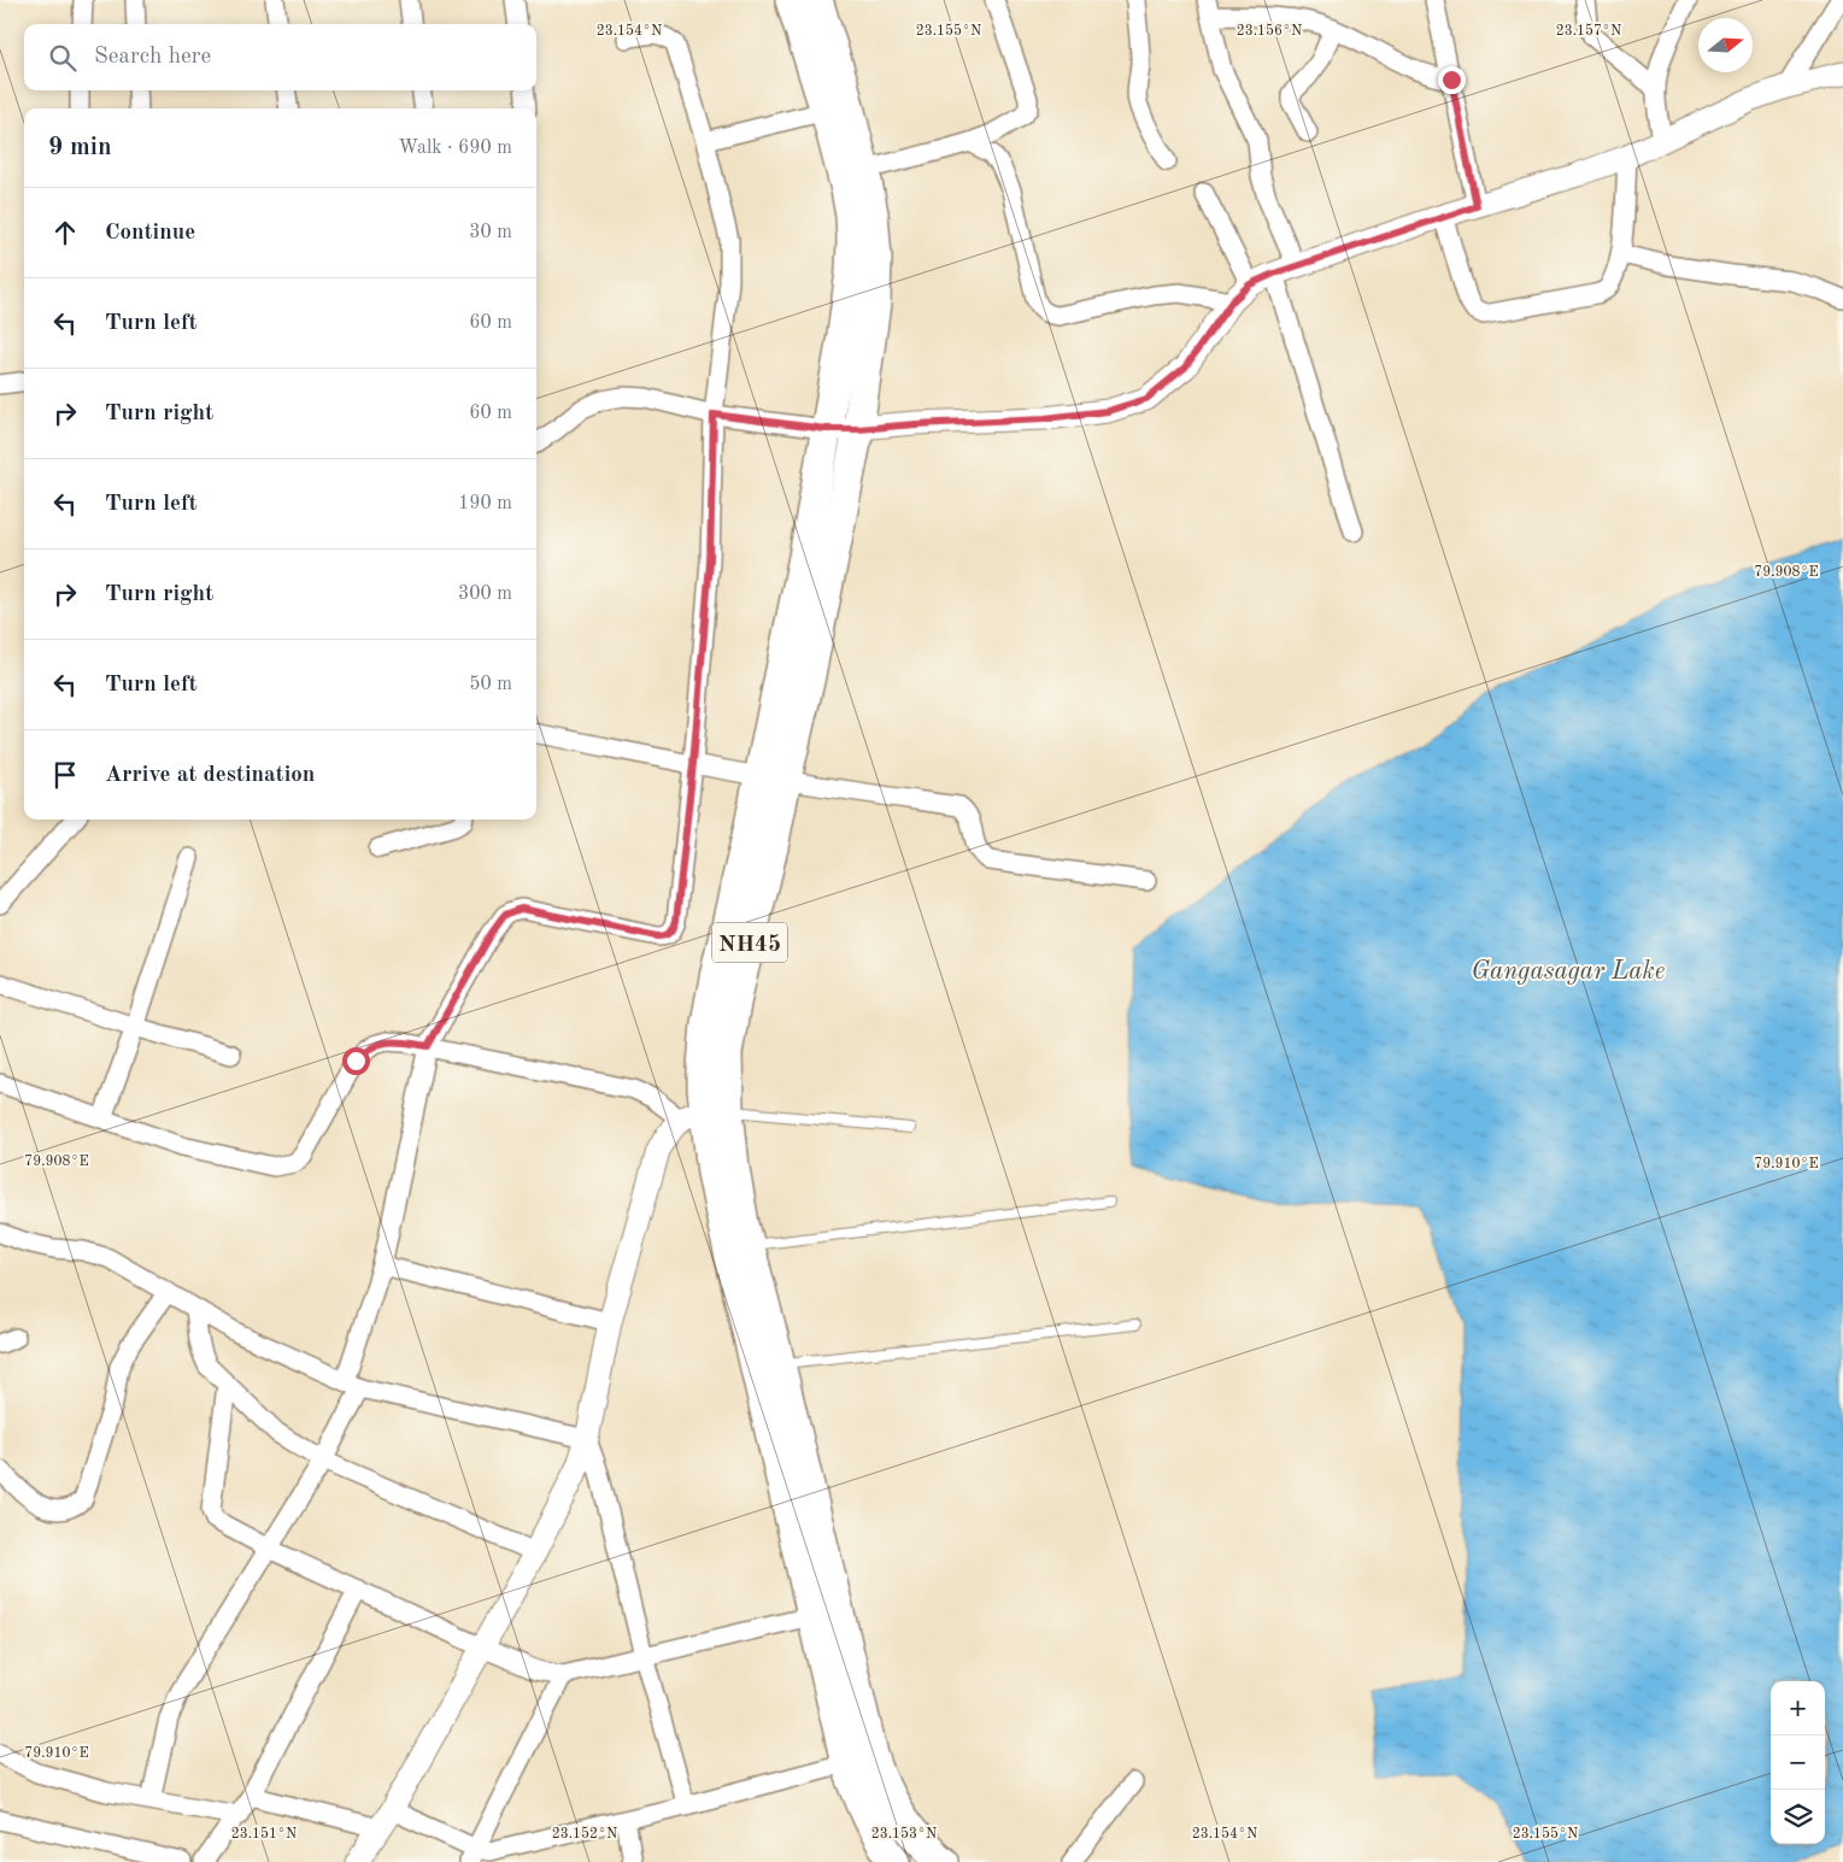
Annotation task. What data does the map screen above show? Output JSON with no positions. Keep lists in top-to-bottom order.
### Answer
{
  "streets": {
    "highway": ["NH45"]
  },
  "water": ["Gangasagar Lake"],
  "north": "right",
  "page": {
    "search": "Search here",
    "heading": ["9 min", "Walk · 690 m"],
    "list": [
      ["Continue", "30 m"],
      ["Turn left", "60 m"],
      ["Turn right", "60 m"],
      ["Turn left", "190 m"],
      ["Turn right", "300 m"],
      ["Turn left", "50 m"],
      "Arrive at destination"
    ],
    "map_buttons": ["+", "−"]
  },
  "coordinates": [
    "23.154°N",
    "23.155°N",
    "23.156°N",
    "23.157°N",
    "79.908°E",
    "79.910°E",
    "23.151°N",
    "23.152°N",
    "23.153°N"
  ]
}
